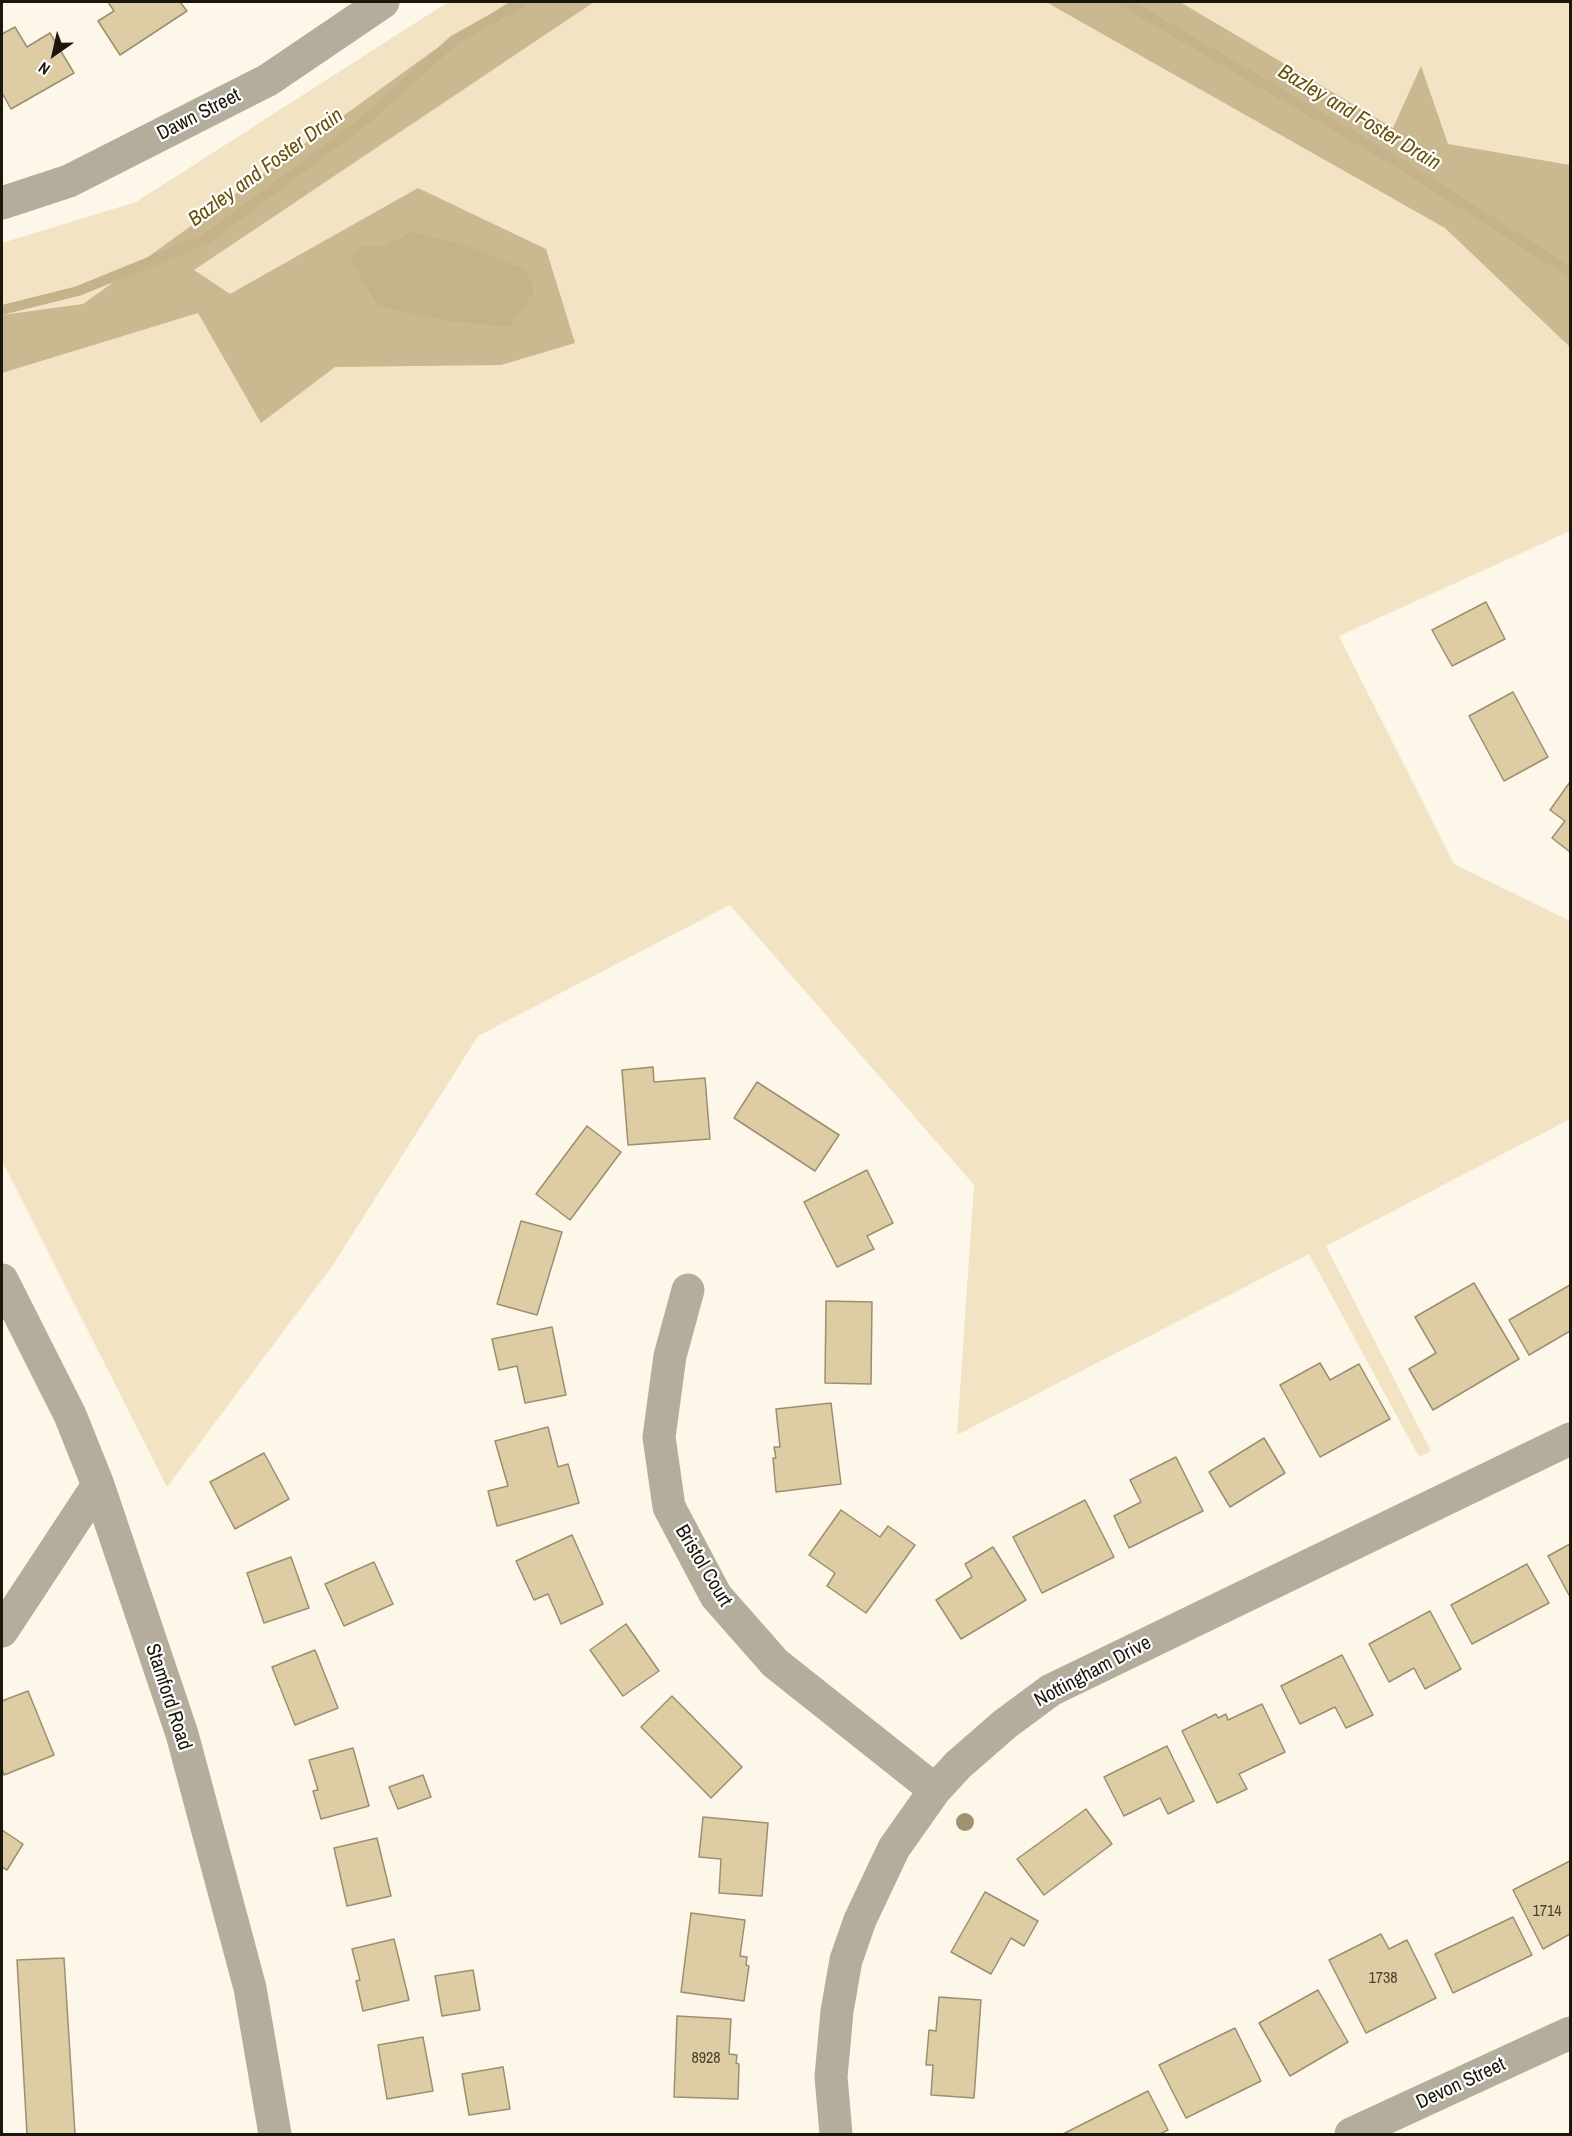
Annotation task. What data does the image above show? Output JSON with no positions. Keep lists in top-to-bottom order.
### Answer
{
  "streets": {
    "street": [
      "Dawn Street",
      "Bristol Court",
      "Nottingham Drive",
      "Stamford Road",
      "Devon Street"
    ]
  },
  "crossings": [
    ["Bristol Court", "Nottingham Drive"]
  ],
  "water": ["Bazley and Foster Drain"],
  "house_numbers": ["1714", "1738", "8928"],
  "north": "bottom left"
}
